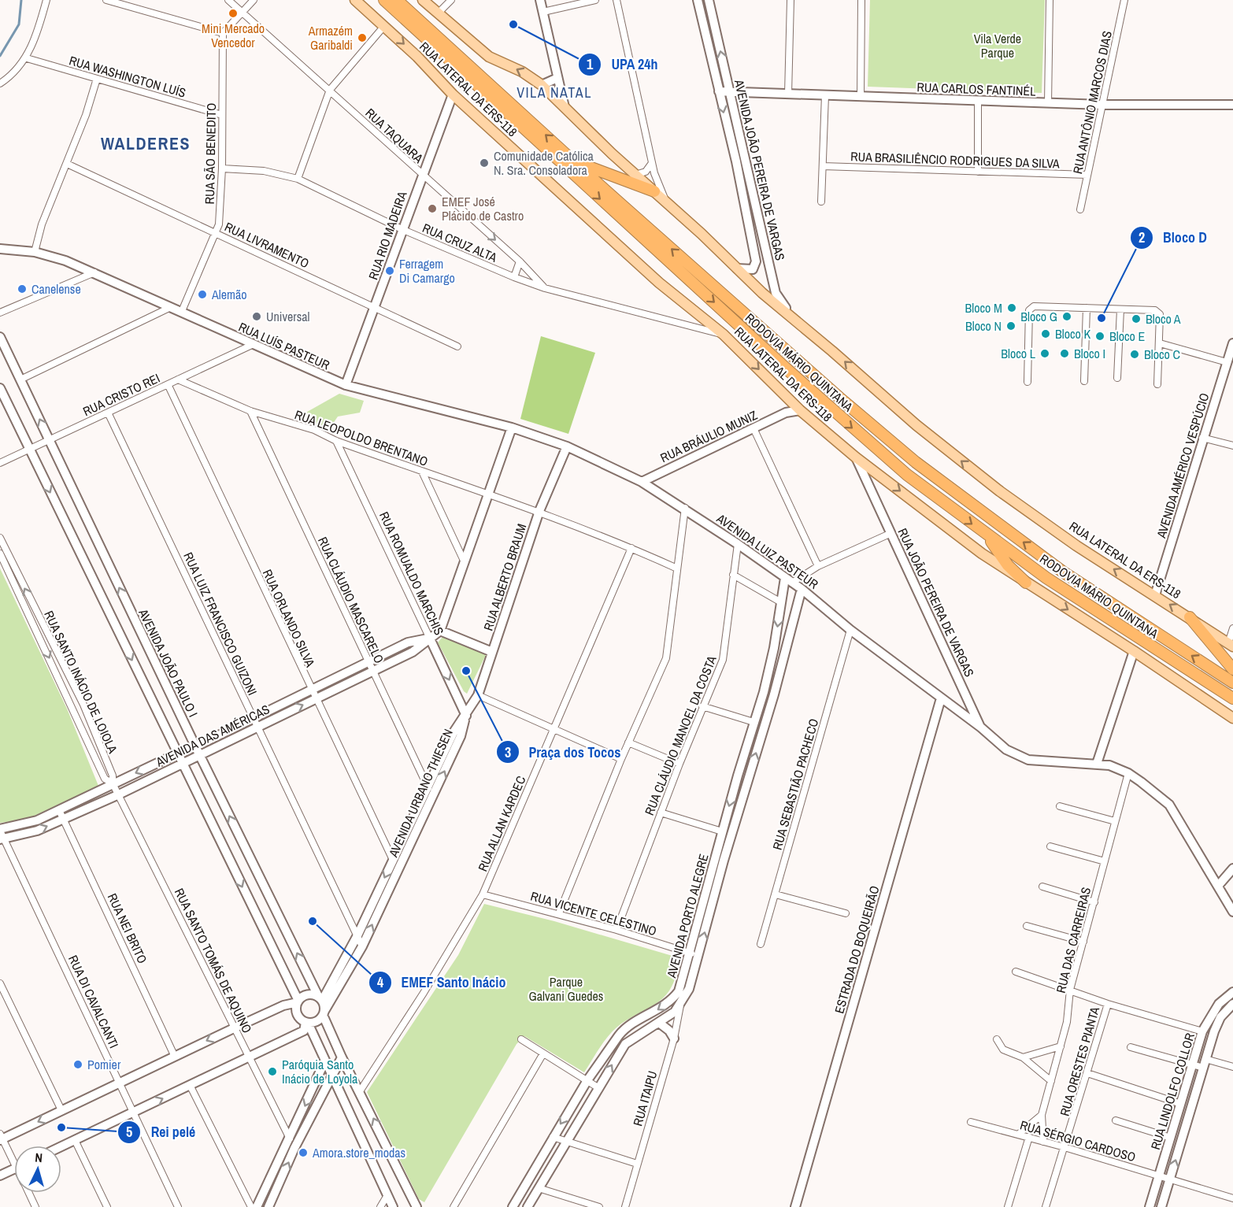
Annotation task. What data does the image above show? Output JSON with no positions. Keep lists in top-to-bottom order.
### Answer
{
  "streets": {
    "highway": ["RODOVIA MÁRIO QUINTANA"],
    "main road": ["RUA LATERAL DA ERS-118"],
    "street": [
      "RUA WASHINGTON LUÍS",
      "RUA CARLOS FANTINÉL",
      "RUA ANTÔNIO MARCOS DIAS",
      "RUA TAQUARA",
      "RUA SÃO BENEDITO",
      "RUA BRASILIÊNCIO RODRIGUES DA SILVA",
      "AVENIDA JOÃO PEREIRA DE VARGAS",
      "RUA RIO MADEIRA",
      "RUA CRUZ ALTA",
      "RUA LIVRAMENTO",
      "RUA LUÍS PASTEUR",
      "RUA CRISTO REI",
      "RUA BRÁULIO MUNIZ",
      "RUA LEOPOLDO BRENTANO",
      "AVENIDA AMÉRICO VESPÚCIO",
      "AVENIDA LUIZ PASTEUR",
      "RUA ROMUALDO MARCHIS",
      "RUA ALBERTO BRAUM",
      "RUA CLÁUDIO MASCARELO",
      "RUA JOÃO PEREIRA DE VARGAS",
      "RUA ORLANDO SILVA",
      "RUA LUIZ FRANCISCO GUIZONI",
      "AVENIDA JOÃO PAULO I",
      "RUA SANTO INÁCIO DE LOIOLA",
      "AVENIDA DAS AMÉRICAS",
      "RUA CLÁUDIO MANOEL DA COSTA",
      "RUA SEBASTIÃO PACHECO",
      "AVENIDA URBANO THIESEN",
      "RUA ALLAN KARDEC",
      "RUA VICENTE CELESTINO",
      "AVENIDA PORTO ALEGRE",
      "RUA NEI BRITO",
      "RUA DAS CARREIRAS",
      "ESTRADA DO BOQUEIRÃO",
      "RUA SANTO TOMÁS DE AQUINO",
      "RUA DI CAVALCANTI",
      "RUA ORESTES PIANTA",
      "RUA LINDOLFO COLLOR",
      "RUA ITAIPU",
      "RUA SÉRGIO CARDOSO"
    ]
  },
  "crossings": [
    ["RUA WASHINGTON LUÍS", "RUA SÃO BENEDITO"],
    ["RUA LATERAL DA ERS-118", "AVENIDA JOÃO PEREIRA DE VARGAS"],
    ["RUA LATERAL DA ERS-118", "RUA RIO MADEIRA"],
    ["RUA LATERAL DA ERS-118", "RUA CRUZ ALTA"],
    ["RUA LATERAL DA ERS-118", "RUA BRÁULIO MUNIZ"],
    ["RUA LATERAL DA ERS-118", "AVENIDA AMÉRICO VESPÚCIO"],
    ["RUA LATERAL DA ERS-118", "RUA JOÃO PEREIRA DE VARGAS"],
    ["RUA CARLOS FANTINÉL", "RUA ANTÔNIO MARCOS DIAS"],
    ["RUA CARLOS FANTINÉL", "AVENIDA JOÃO PEREIRA DE VARGAS"],
    ["RUA ANTÔNIO MARCOS DIAS", "RUA BRASILIÊNCIO RODRIGUES DA SILVA"],
    ["RUA TAQUARA", "RUA RIO MADEIRA"],
    ["RUA TAQUARA", "RUA CRUZ ALTA"],
    ["RUA SÃO BENEDITO", "RUA CRUZ ALTA"],
    ["RUA SÃO BENEDITO", "RUA LIVRAMENTO"],
    ["RUA SÃO BENEDITO", "RUA LUÍS PASTEUR"],
    ["RUA RIO MADEIRA", "RUA CRUZ ALTA"],
    ["RUA RIO MADEIRA", "RUA LIVRAMENTO"],
    ["RUA RIO MADEIRA", "RUA LUÍS PASTEUR"],
    ["RUA LUÍS PASTEUR", "RUA CRISTO REI"],
    ["RUA LUÍS PASTEUR", "AVENIDA LUIZ PASTEUR"],
    ["RUA LUÍS PASTEUR", "RUA ALBERTO BRAUM"],
    ["RUA CRISTO REI", "RUA LEOPOLDO BRENTANO"],
    ["RUA CRISTO REI", "RUA ORLANDO SILVA"],
    ["RUA CRISTO REI", "RUA LUIZ FRANCISCO GUIZONI"],
    ["RUA CRISTO REI", "AVENIDA JOÃO PAULO I"],
    ["RUA BRÁULIO MUNIZ", "AVENIDA LUIZ PASTEUR"],
    ["RUA LEOPOLDO BRENTANO", "RUA ROMUALDO MARCHIS"],
    ["RUA LEOPOLDO BRENTANO", "RUA ALBERTO BRAUM"],
    ["RUA LEOPOLDO BRENTANO", "RUA CLÁUDIO MASCARELO"],
    ["RUA LEOPOLDO BRENTANO", "RUA ALLAN KARDEC"],
    ["AVENIDA LUIZ PASTEUR", "RUA ALBERTO BRAUM"],
    ["AVENIDA LUIZ PASTEUR", "RUA CLÁUDIO MANOEL DA COSTA"],
    ["AVENIDA LUIZ PASTEUR", "RUA SEBASTIÃO PACHECO"],
    ["AVENIDA LUIZ PASTEUR", "AVENIDA PORTO ALEGRE"],
    ["AVENIDA LUIZ PASTEUR", "ESTRADA DO BOQUEIRÃO"],
    ["RUA ROMUALDO MARCHIS", "RUA ALBERTO BRAUM"],
    ["RUA ROMUALDO MARCHIS", "AVENIDA DAS AMÉRICAS"],
    ["RUA ROMUALDO MARCHIS", "AVENIDA URBANO THIESEN"],
    ["RUA ALBERTO BRAUM", "AVENIDA URBANO THIESEN"],
    ["RUA CLÁUDIO MASCARELO", "AVENIDA DAS AMÉRICAS"],
    ["RUA CLÁUDIO MASCARELO", "AVENIDA URBANO THIESEN"],
    ["RUA ORLANDO SILVA", "AVENIDA DAS AMÉRICAS"],
    ["RUA ORLANDO SILVA", "AVENIDA URBANO THIESEN"],
    ["RUA LUIZ FRANCISCO GUIZONI", "AVENIDA DAS AMÉRICAS"],
    ["RUA LUIZ FRANCISCO GUIZONI", "AVENIDA URBANO THIESEN"],
    ["AVENIDA JOÃO PAULO I", "AVENIDA DAS AMÉRICAS"],
    ["AVENIDA JOÃO PAULO I", "AVENIDA URBANO THIESEN"],
    ["RUA SANTO INÁCIO DE LOIOLA", "AVENIDA DAS AMÉRICAS"],
    ["RUA SANTO INÁCIO DE LOIOLA", "RUA SANTO TOMÁS DE AQUINO"],
    ["AVENIDA DAS AMÉRICAS", "RUA NEI BRITO"],
    ["AVENIDA DAS AMÉRICAS", "RUA SANTO TOMÁS DE AQUINO"],
    ["AVENIDA DAS AMÉRICAS", "RUA DI CAVALCANTI"],
    ["RUA CLÁUDIO MANOEL DA COSTA", "RUA VICENTE CELESTINO"],
    ["RUA ALLAN KARDEC", "RUA VICENTE CELESTINO"],
    ["RUA VICENTE CELESTINO", "AVENIDA PORTO ALEGRE"],
    ["AVENIDA PORTO ALEGRE", "RUA ITAIPU"],
    ["RUA DAS CARREIRAS", "RUA SÉRGIO CARDOSO"],
    ["RUA ORESTES PIANTA", "RUA SÉRGIO CARDOSO"],
    ["RUA LINDOLFO COLLOR", "RUA SÉRGIO CARDOSO"]
  ],
  "districts": ["VILA NATAL", "WALDERES"],
  "parks": ["Vila Verde Parque", "Parque Galvani Guedes"],
  "places": [
    "Mini Mercado Vencedor",
    "UPA 24h",
    "Armazém Garibaldi",
    "Comunidade Católica N. Sra. Consoladora",
    "EMEF José Plácido de Castro",
    "Ferragem Di Camargo",
    "Canelense",
    "Alemão",
    "Bloco M",
    "Universal",
    "Bloco G",
    "Bloco D",
    "Bloco A",
    "Bloco N",
    "Bloco K",
    "Bloco E",
    "Bloco L",
    "Bloco I",
    "Bloco C",
    "Praça dos Tocos",
    "EMEF Santo Inácio",
    "Pomier",
    "Paróquia Santo Inácio de Loyola",
    "Rei pelé",
    "Amora.store_modas"
  ],
  "north": "top"
}
